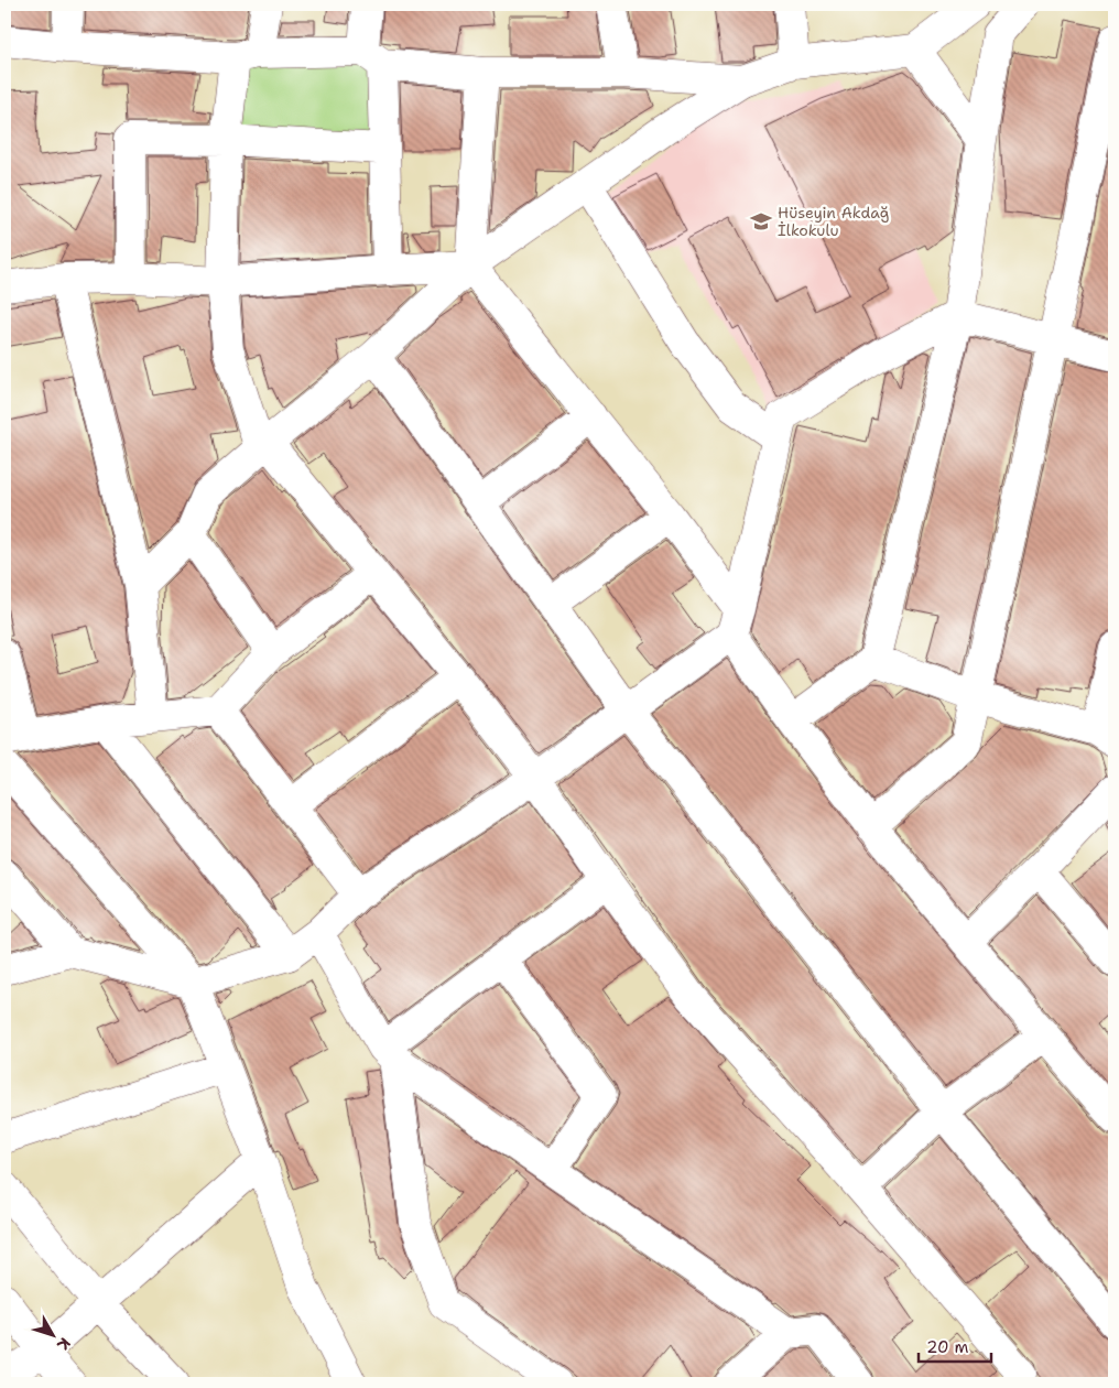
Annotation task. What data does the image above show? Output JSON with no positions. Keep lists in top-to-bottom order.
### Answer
{
  "places": {
    "school or university": ["Hüseyin Akdağ İlkokulu"]
  },
  "scale_bar": "20 m",
  "north": "bottom right"
}
